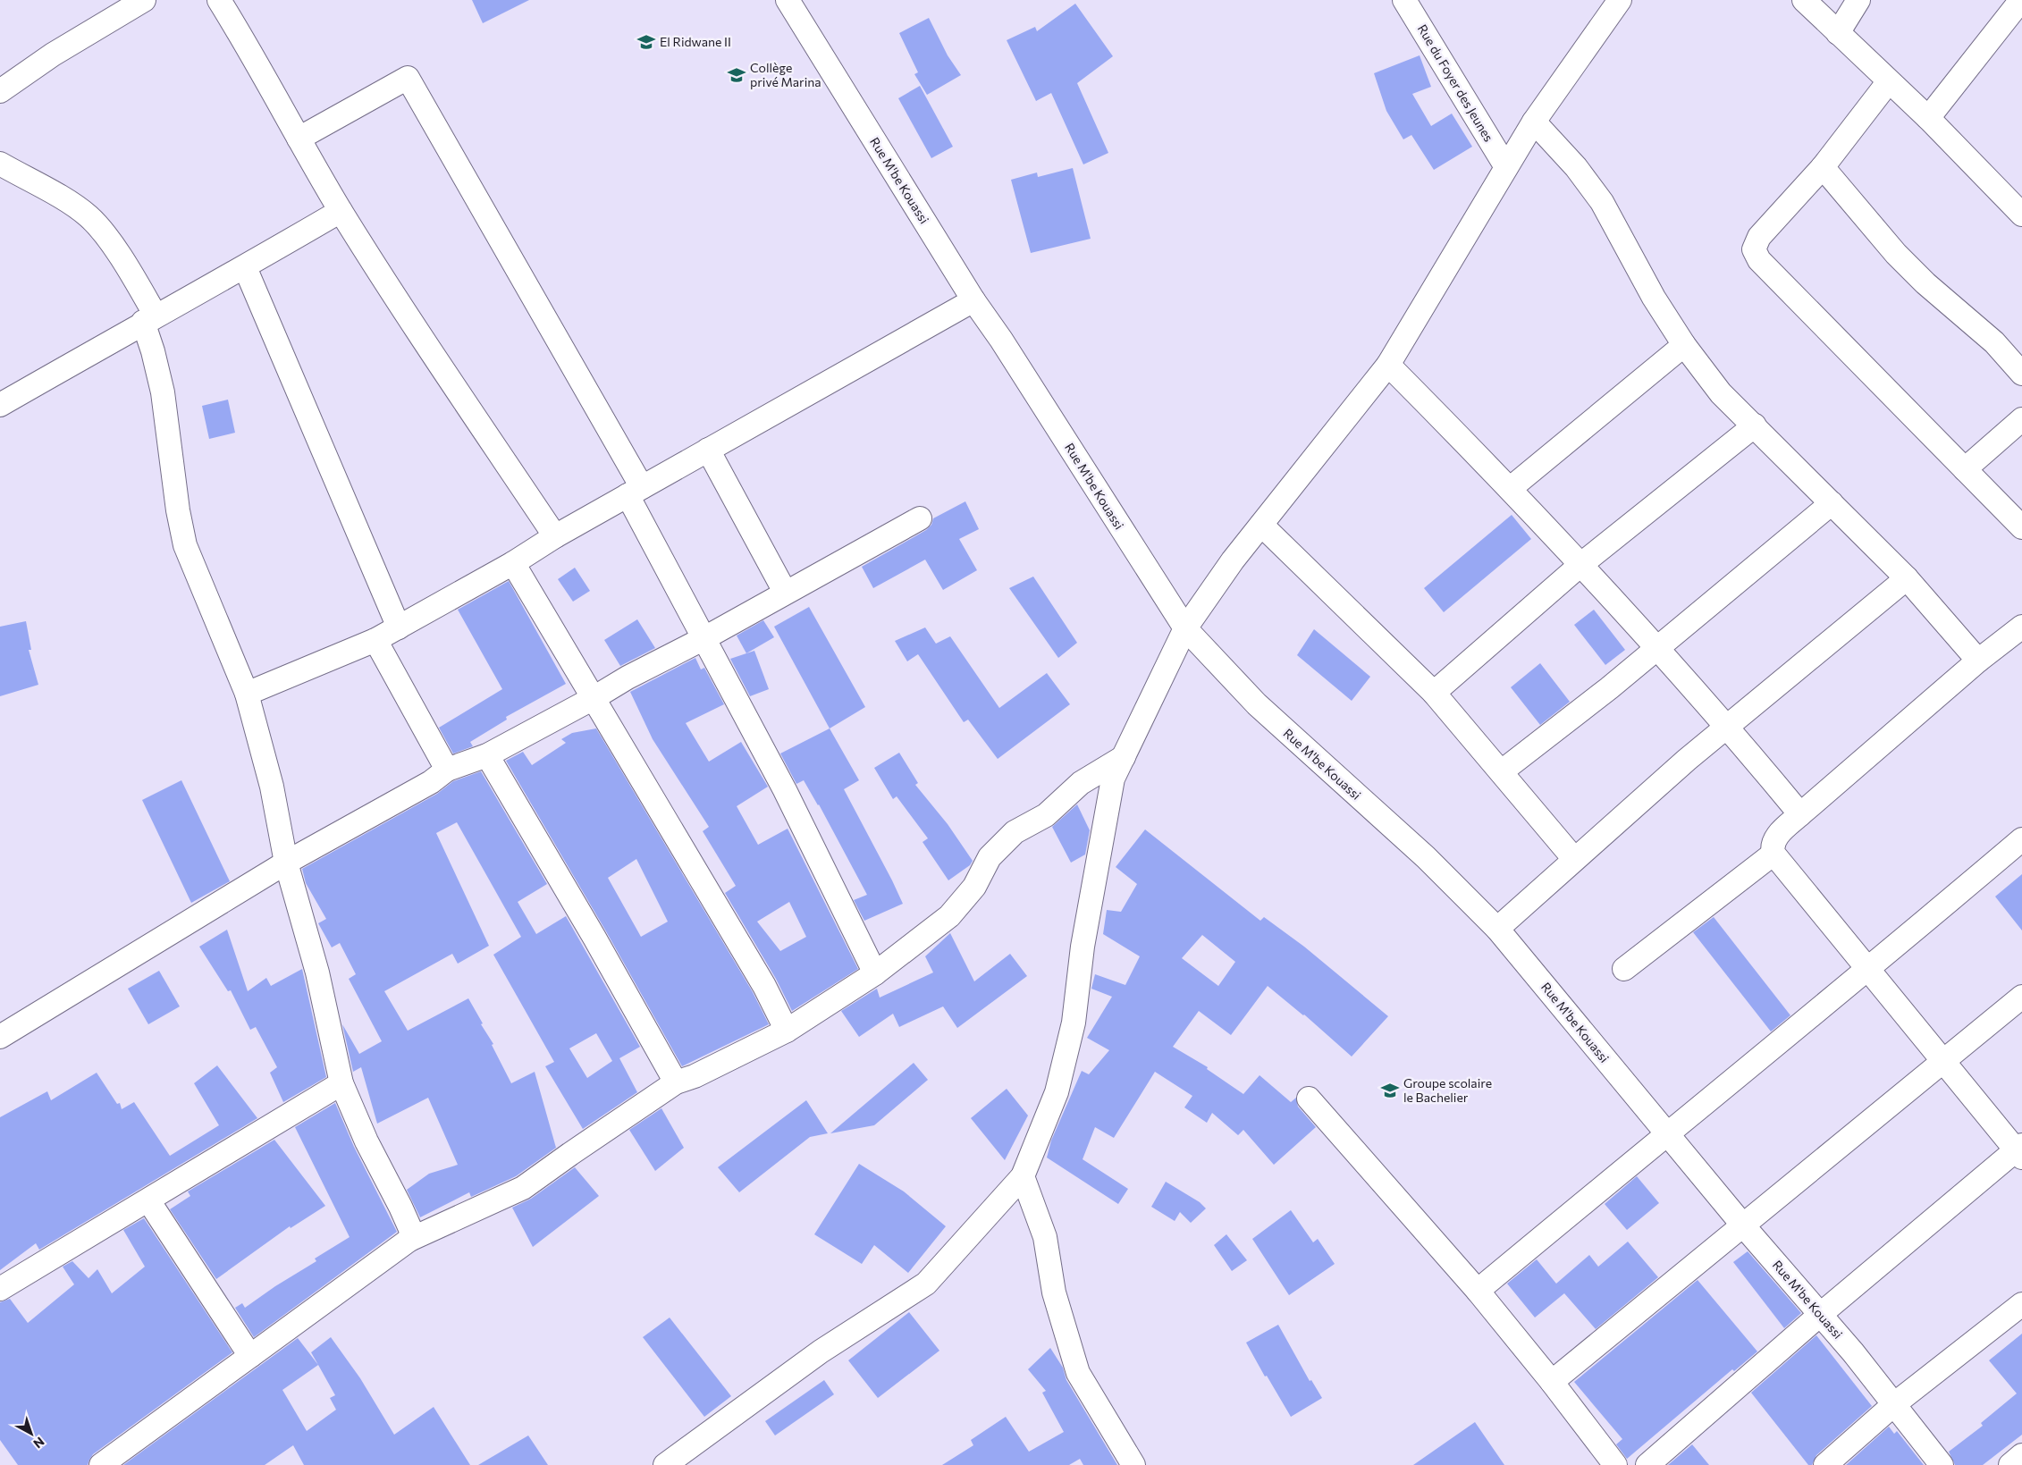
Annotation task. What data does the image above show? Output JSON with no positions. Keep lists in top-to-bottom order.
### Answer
{
  "streets": {
    "street": ["Rue du Foyer des Jeunes", "Rue M'be Kouassi"]
  },
  "places": {
    "school or university": ["El Ridwane II", "Collège privé Marina", "Groupe scolaire le Bachelier"]
  },
  "north": "bottom right"
}
